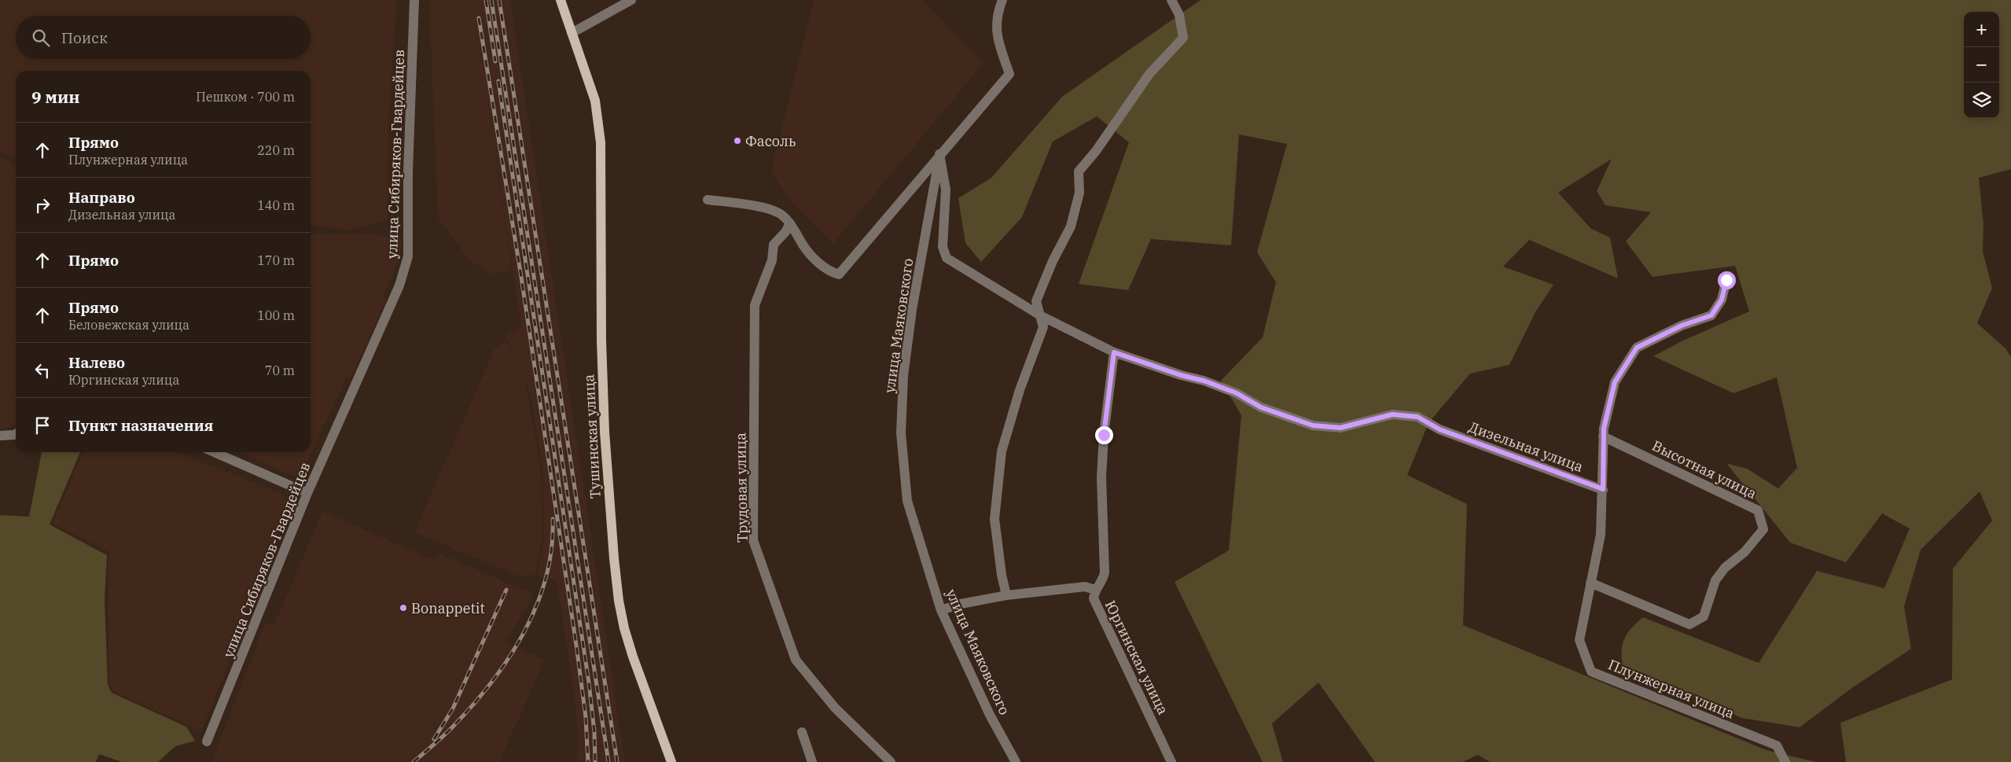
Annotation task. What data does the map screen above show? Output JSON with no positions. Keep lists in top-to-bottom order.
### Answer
{
  "streets": {
    "main road": ["Тушинская улица"],
    "street": [
      "улица Сибиряков-Гвардейцев",
      "улица Маяковского",
      "Дизельная улица",
      "Высотная улица",
      "Трудовая улица",
      "Юргинская улица",
      "Плунжерная улица"
    ]
  },
  "crossings": [
    ["улица Маяковского", "Дизельная улица"],
    ["Дизельная улица", "Юргинская улица"],
    ["Дизельная улица", "Плунжерная улица"],
    ["Высотная улица", "Плунжерная улица"]
  ],
  "places": ["Фасоль", "Bonappetit"],
  "page": {
    "map_buttons": ["+", "−"],
    "search": "Поиск",
    "heading": ["9 мин", "Пешком · 700 m"],
    "list": [
      ["Прямо", "Плунжерная улица", "220 m"],
      ["Направо", "Дизельная улица", "140 m"],
      ["Прямо", "170 m"],
      ["Прямо", "Беловежская улица", "100 m"],
      ["Налево", "Юргинская улица", "70 m"],
      "Пункт назначения"
    ]
  }
}
